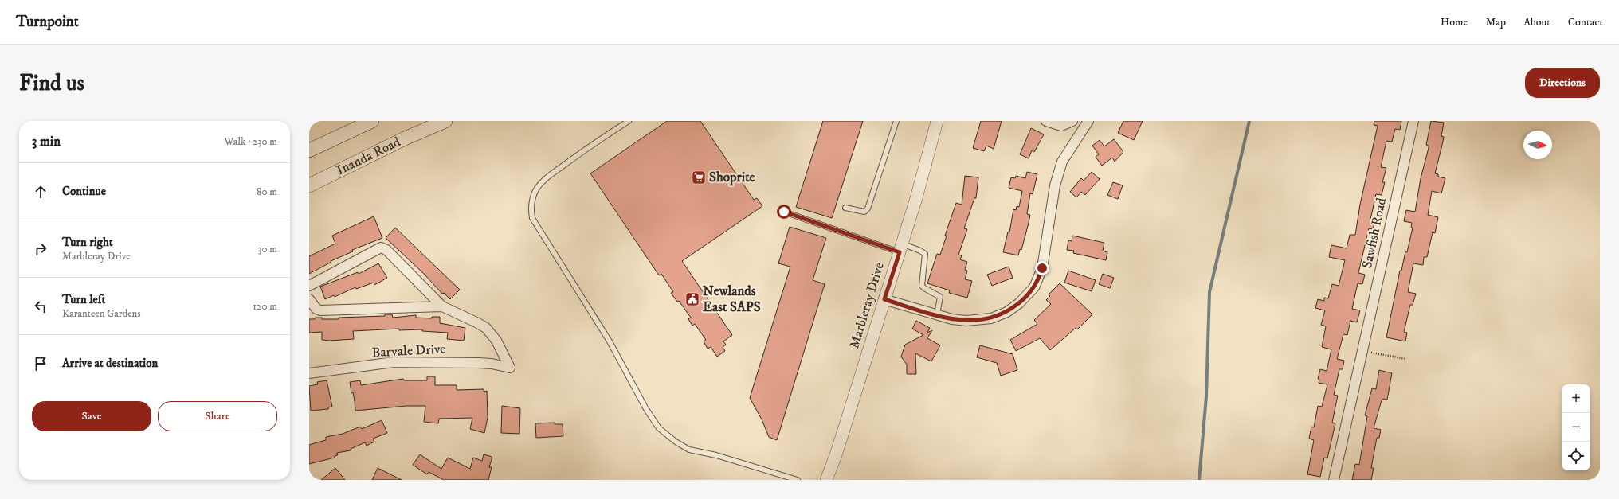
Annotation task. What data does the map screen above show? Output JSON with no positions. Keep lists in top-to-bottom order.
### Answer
{
  "streets": {
    "main road": ["Inanda Road"],
    "street": ["Sawfish Road", "Marbleray Drive", "Barvale Drive"]
  },
  "places": {
    "supermarket": ["Shoprite"],
    "public building": ["Newlands East SAPS"]
  },
  "north": "right",
  "page": {
    "header": "Turnpoint",
    "nav": [
      "Home",
      "Map",
      "About",
      "Contact"
    ],
    "buttons": [
      "Directions",
      ["Save", "Share"]
    ],
    "title": "Find us",
    "heading": ["3 min", "Walk · 230 m"],
    "list": [
      ["Continue", "80 m"],
      ["Turn right", "Marbleray Drive", "30 m"],
      ["Turn left", "Karanteen Gardens", "120 m"],
      "Arrive at destination"
    ],
    "map_buttons": ["+", "−"]
  }
}
